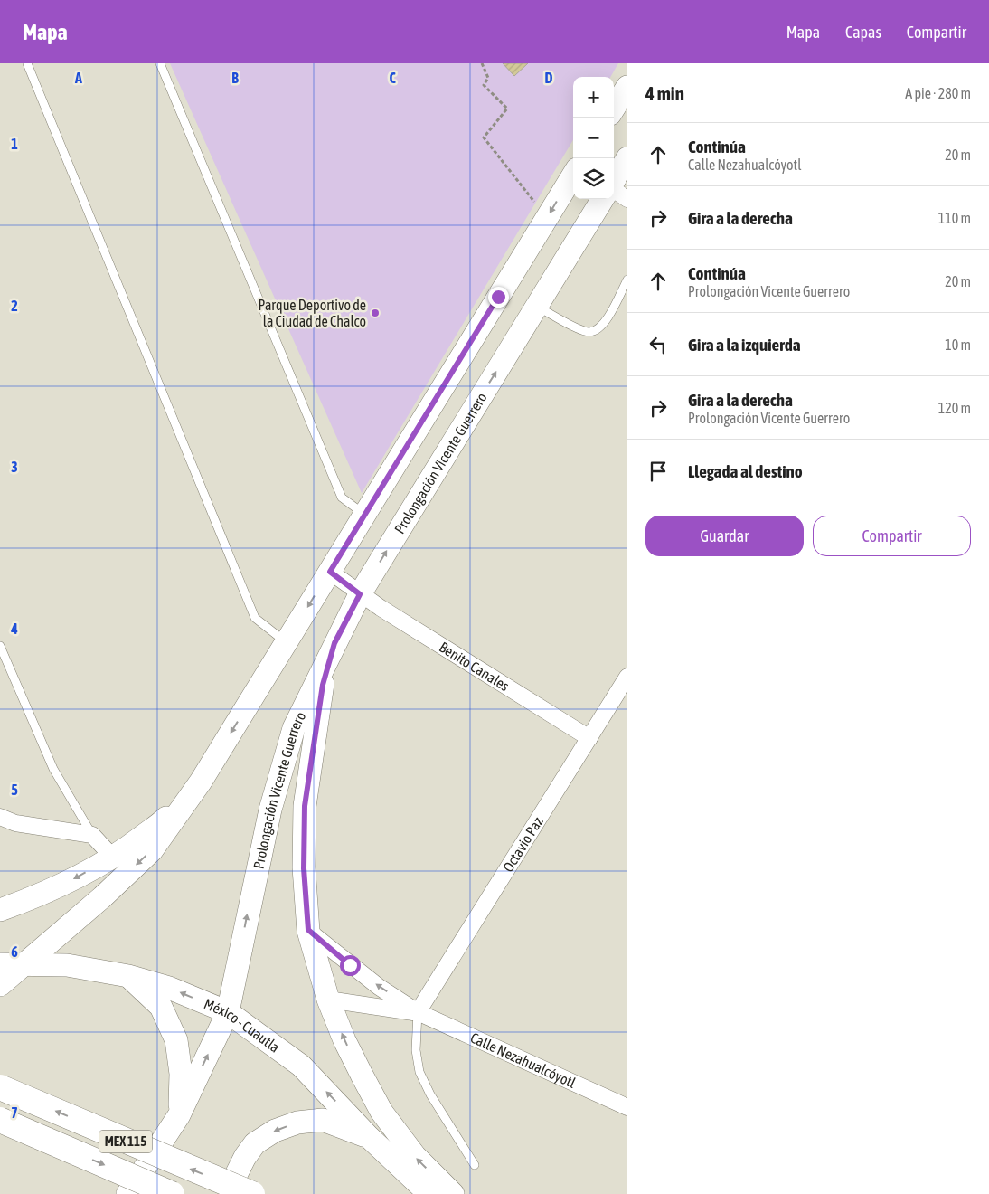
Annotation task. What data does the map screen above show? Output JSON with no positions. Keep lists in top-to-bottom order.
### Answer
{
  "streets": {
    "main road": ["Prolongación Vicente Guerrero", "México - Cuautla", "MEX 115"],
    "street": ["Benito Canales", "Octavio Paz", "Calle Nezahualcóyotl"]
  },
  "crossings": [
    ["Prolongación Vicente Guerrero", "Benito Canales"],
    ["Prolongación Vicente Guerrero", "México - Cuautla"],
    ["Benito Canales", "Octavio Paz"],
    ["Octavio Paz", "Calle Nezahualcóyotl"]
  ],
  "places": ["Parque Deportivo de la Ciudad de Chalco"],
  "page": {
    "header": "Mapa",
    "nav": ["Mapa", "Capas", "Compartir"],
    "heading": ["4 min", "A pie · 280 m"],
    "map_buttons": ["+", "−"],
    "list": [
      ["Continúa", "Calle Nezahualcóyotl", "20 m"],
      ["Gira a la derecha", "110 m"],
      ["Continúa", "Prolongación Vicente Guerrero", "20 m"],
      ["Gira a la izquierda", "10 m"],
      ["Gira a la derecha", "Prolongación Vicente Guerrero", "120 m"],
      "Llegada al destino"
    ],
    "buttons": ["Guardar", "Compartir"]
  },
  "grid": {
    "columns": [
      "A",
      "B",
      "C",
      "D"
    ],
    "rows": [
      "1",
      "2",
      "3",
      "4",
      "5",
      "6",
      "7"
    ]
  }
}
